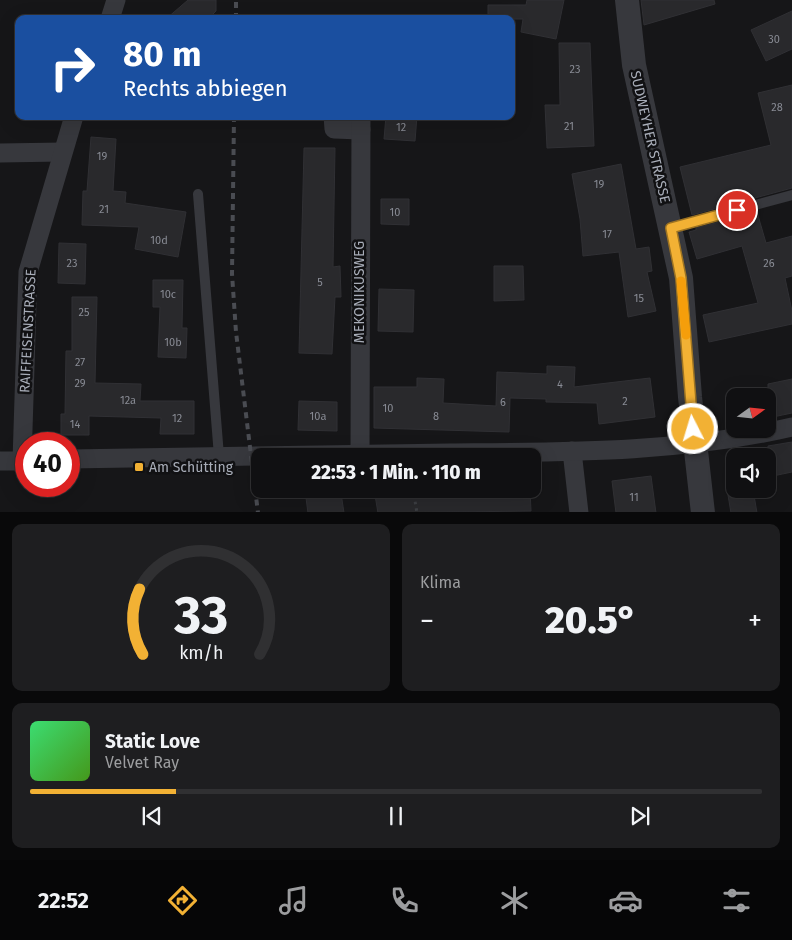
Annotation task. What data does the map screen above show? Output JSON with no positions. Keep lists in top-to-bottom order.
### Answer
{
  "streets": {
    "street": ["SUDWEYHER STRASSE", "MEKONIKUSWEG", "RAIFFEISENSTRASSE"]
  },
  "places": {
    "transit": ["Am Schütting"]
  },
  "house_numbers": [
    "30",
    "23",
    "28",
    "21",
    "12",
    "19",
    "19",
    "21",
    "10",
    "17",
    "10d",
    "23",
    "26",
    "5",
    "10c",
    "15",
    "25",
    "10b",
    "27",
    "29",
    "4",
    "12a",
    "2",
    "6",
    "10",
    "10a",
    "8",
    "12",
    "14",
    "11"
  ],
  "north": "right",
  "page": {
    "turn": ["80 m", "Rechts abbiegen"],
    "limit": "40",
    "trip": "22:53 · 1 Min. · 110 m",
    "tile": "Klima",
    "heat": ["−", "20.5°", "+"],
    "song": ["Static Love", "Velvet Ray"],
    "tabs": "22:52",
    "gauge": ["33", "km/h"]
  }
}
